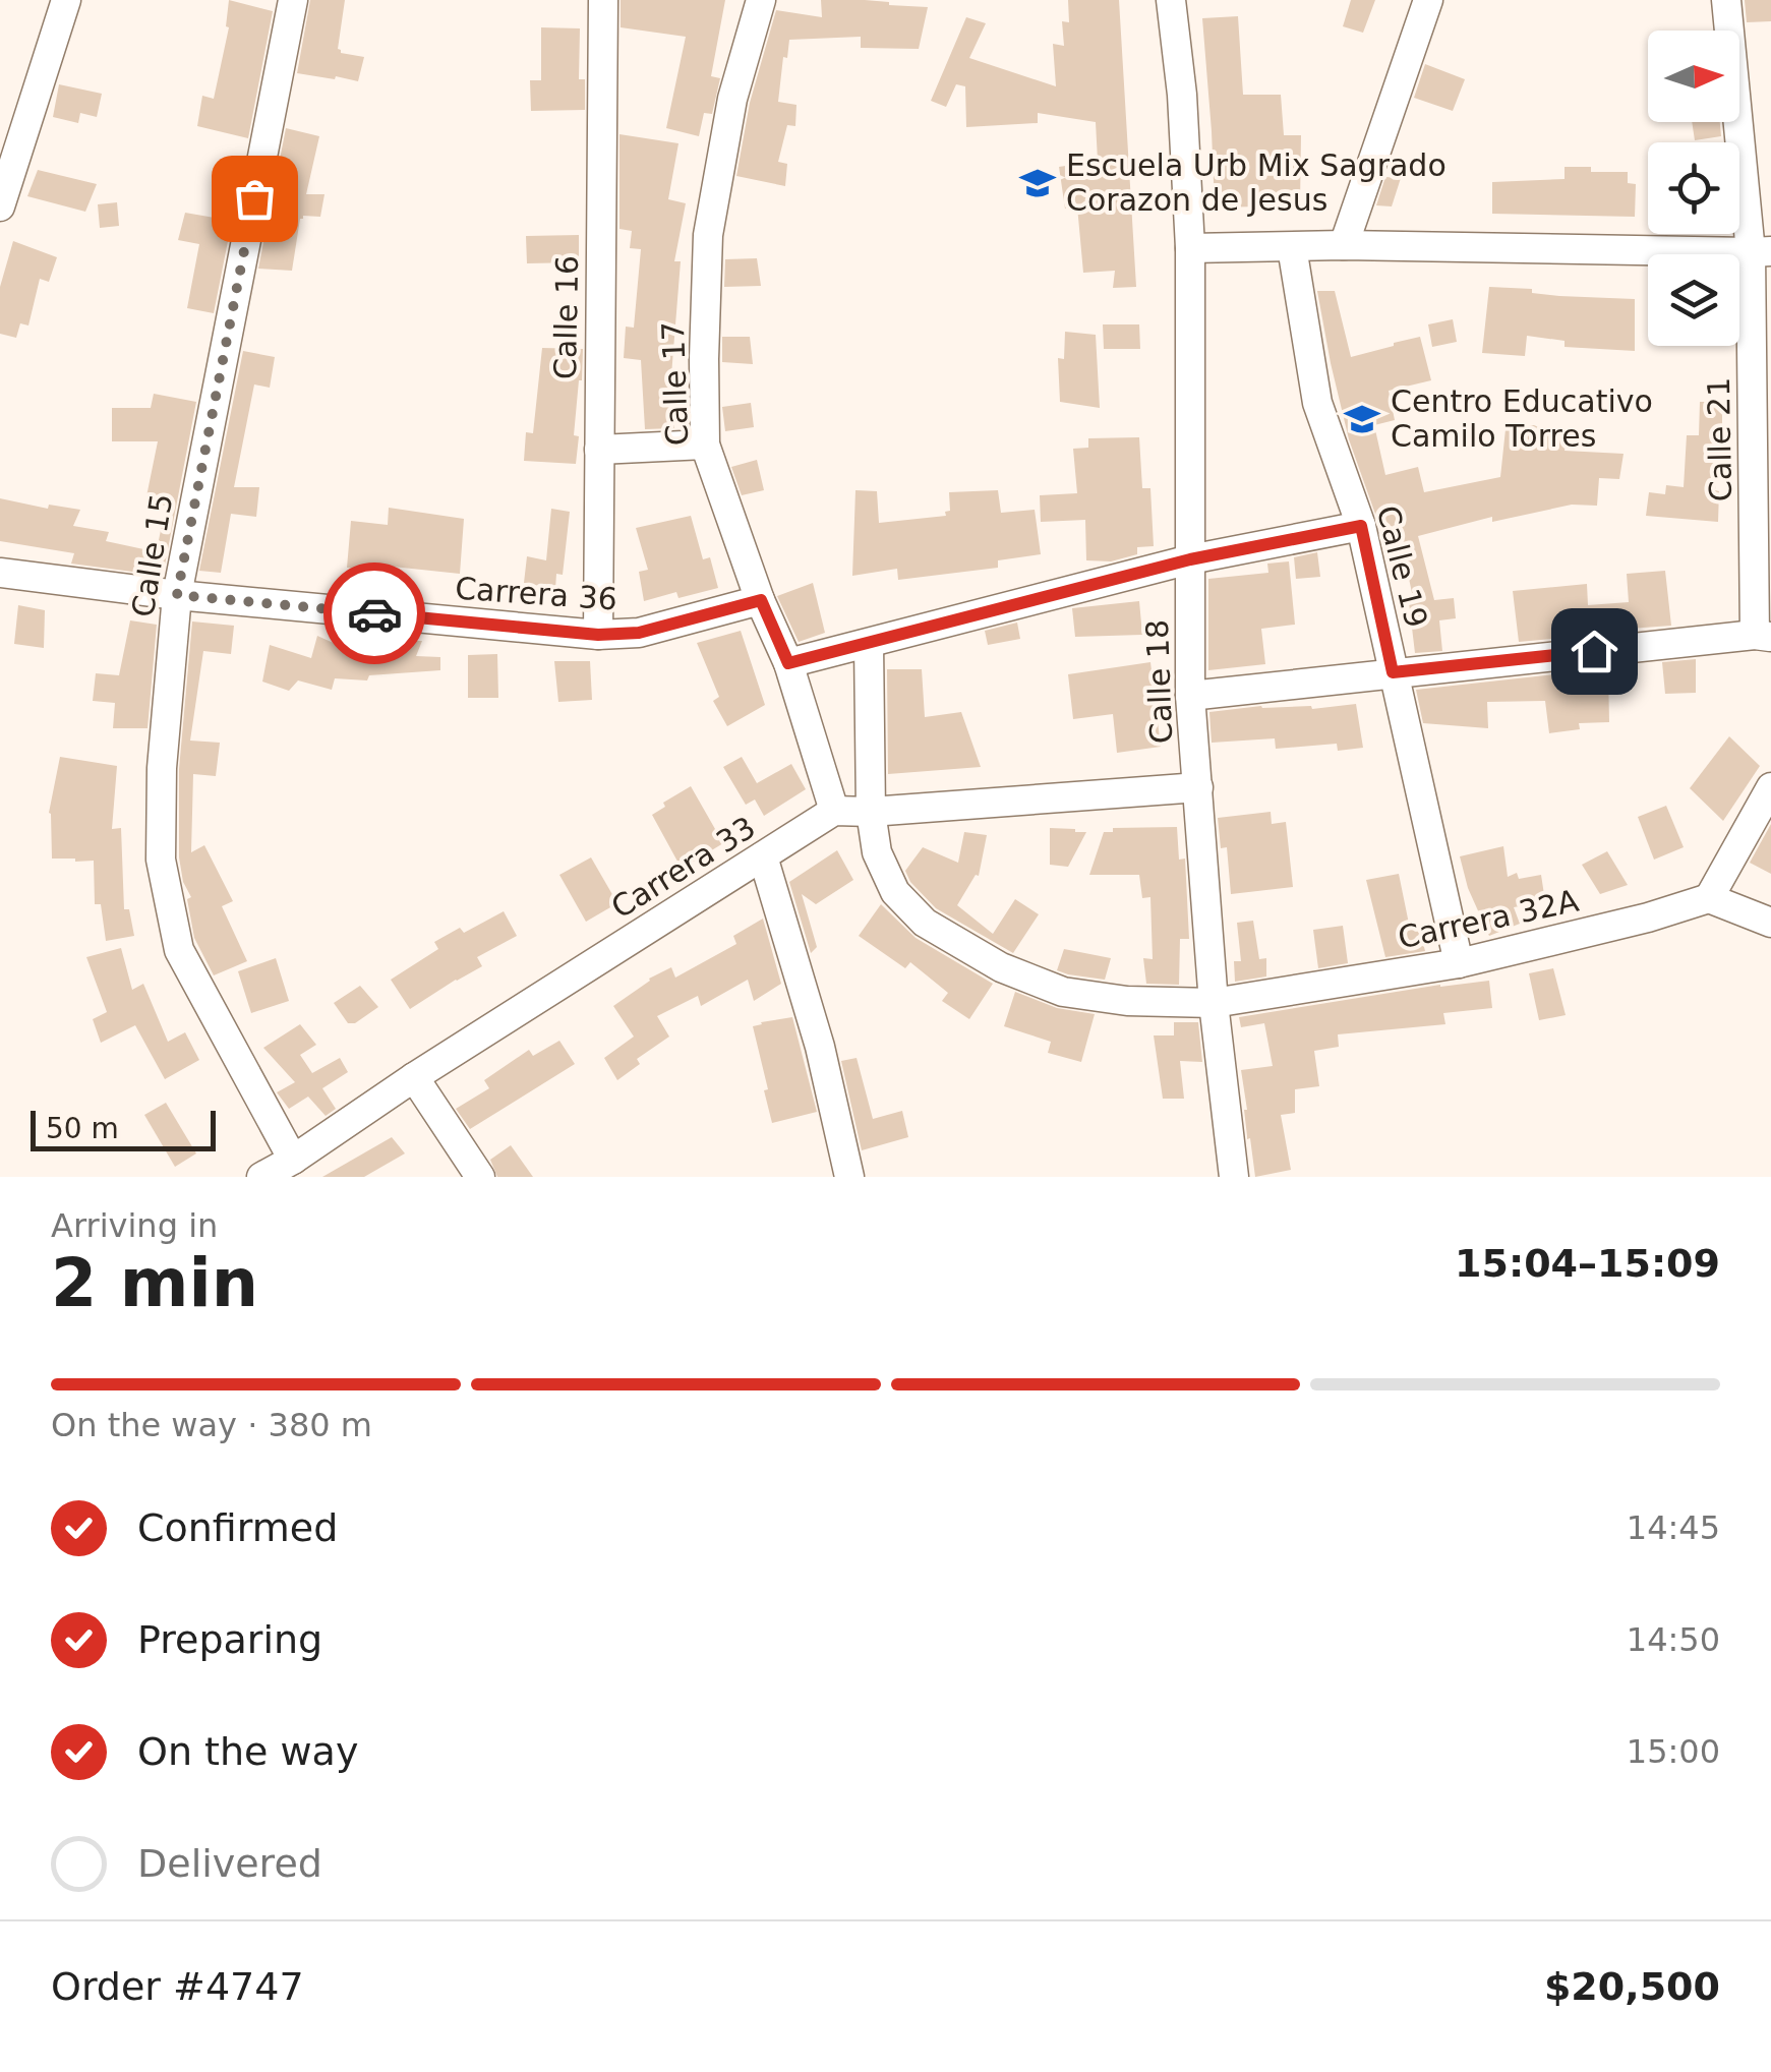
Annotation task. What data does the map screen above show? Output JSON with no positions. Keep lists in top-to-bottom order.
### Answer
{
  "streets": {
    "street": [
      "Calle 16",
      "Calle 17",
      "Calle 21",
      "Calle 15",
      "Calle 19",
      "Carrera 36",
      "Calle 18",
      "Carrera 33",
      "Carrera 32A"
    ]
  },
  "crossings": [
    ["Calle 16", "Carrera 36"],
    ["Calle 17", "Carrera 36"],
    ["Calle 17", "Carrera 33"],
    ["Calle 15", "Carrera 36"],
    ["Calle 15", "Carrera 33"],
    ["Calle 19", "Carrera 32A"],
    ["Calle 18", "Carrera 32A"]
  ],
  "places": {
    "school or university": ["Escuela Urb Mix Sagrado Corazon de Jesus", "Centro Educativo Camilo Torres"]
  },
  "scale_bar": "50 m",
  "north": "right",
  "page": {
    "scale": "50 m",
    "heading": ["2 min", "Arriving in", "15:04–15:09"],
    "panel": ["Order #4747", "$20,500"],
    "bar": "On the way · 380 m",
    "list": [
      ["Confirmed", "14:45"],
      ["Preparing", "14:50"],
      ["On the way", "15:00"],
      "Delivered"
    ]
  }
}
